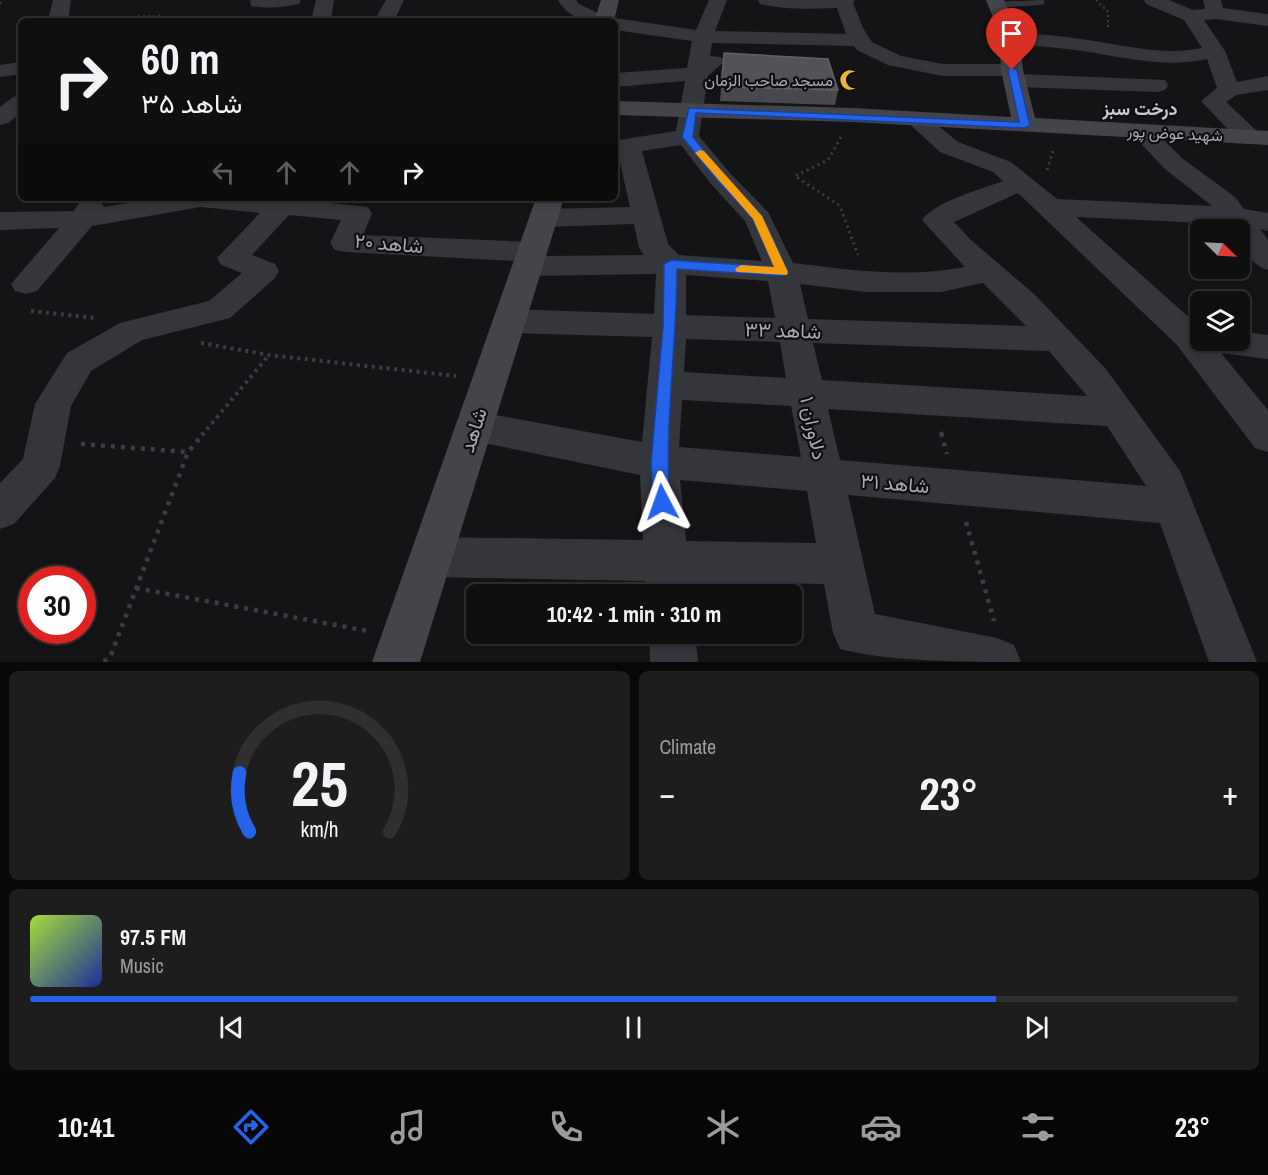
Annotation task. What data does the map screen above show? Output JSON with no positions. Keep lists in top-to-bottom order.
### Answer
{
  "streets": {
    "street": [
      "شهید عوض پور",
      "شاهد ۲۰",
      "شاهد ۳۳",
      "دلاوران ۱",
      "شاهد",
      "شاهد ۳۱"
    ]
  },
  "crossings": [
    ["شهید عوض پور", "دلاوران ۱"],
    ["شاهد ۲۰", "شاهد"],
    ["شاهد ۳۳", "دلاوران ۱"],
    ["شاهد ۳۳", "شاهد"],
    ["دلاوران ۱", "شاهد ۳۱"],
    ["شاهد", "شاهد ۳۱"]
  ],
  "districts": ["درخت سبز"],
  "places": {
    "mosque": ["مسجد صاحب الزمان"]
  },
  "north": "bottom right",
  "page": {
    "turn": ["60 m", "شاهد ۳۵"],
    "limit": "30",
    "trip": "10:42 · 1 min · 310 m",
    "tile": "Climate",
    "heat": ["−", "23°", "+"],
    "song": ["97.5 FM", "Music"],
    "tabs": ["10:41", "23°"],
    "gauge": ["25", "km/h"]
  }
}
